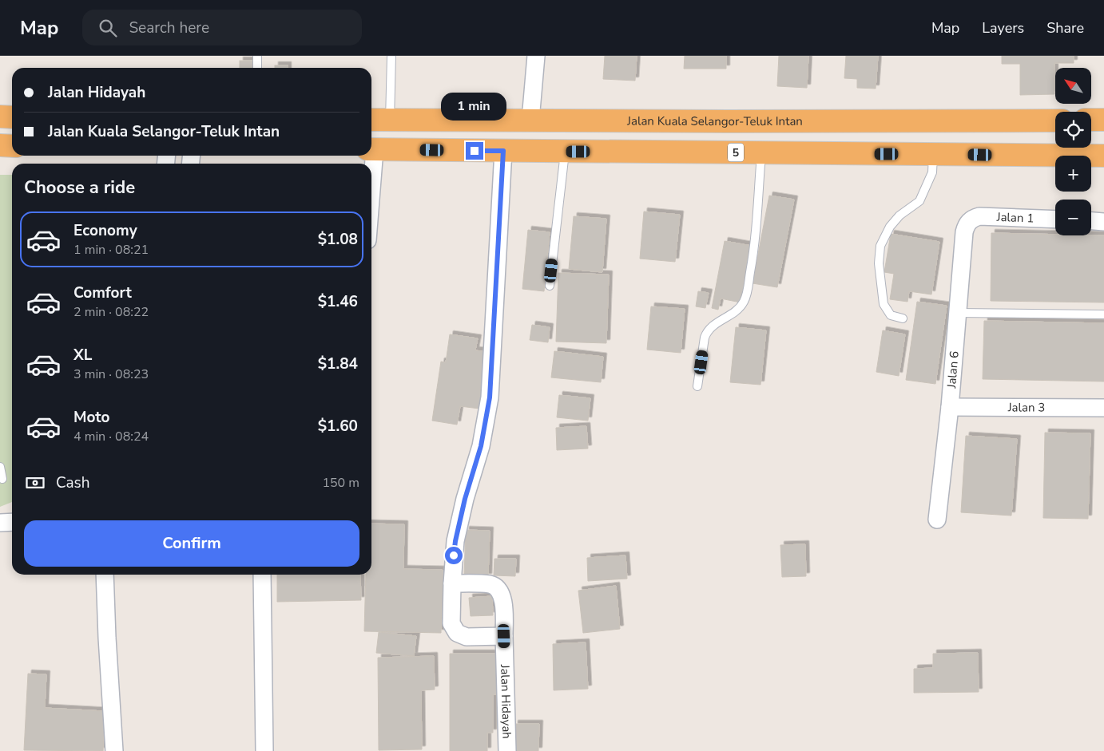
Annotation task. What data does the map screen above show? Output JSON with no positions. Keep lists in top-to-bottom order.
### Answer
{
  "streets": {
    "highway": ["Jalan Kuala Selangor-Teluk Intan", "5"],
    "street": [
      "Jalan 1",
      "Jalan 6",
      "Jalan 3",
      "Jalan Hidayah"
    ]
  },
  "crossings": [
    ["Jalan 1", "Jalan 6"],
    ["Jalan 6", "Jalan 3"]
  ],
  "north": "top left",
  "page": {
    "header": "Map",
    "search": "Search here",
    "nav": ["Map", "Layers", "Share"],
    "map_buttons": ["+", "−"],
    "banner": ["Jalan Hidayah", "Jalan Kuala Selangor-Teluk Intan"],
    "bubble": "1 min",
    "heading": "Choose a ride",
    "list": [
      {
        "name": "Economy",
        "note": "1 min · 08:21",
        "value": "$1.08"
      },
      {
        "name": "Comfort",
        "note": "2 min · 08:22",
        "value": "$1.46"
      },
      {
        "name": "XL",
        "note": "3 min · 08:23",
        "value": "$1.84"
      },
      {
        "name": "Moto",
        "note": "4 min · 08:24",
        "value": "$1.60"
      }
    ],
    "pay": ["Cash", "150 m"],
    "buttons": "Confirm"
  }
}
